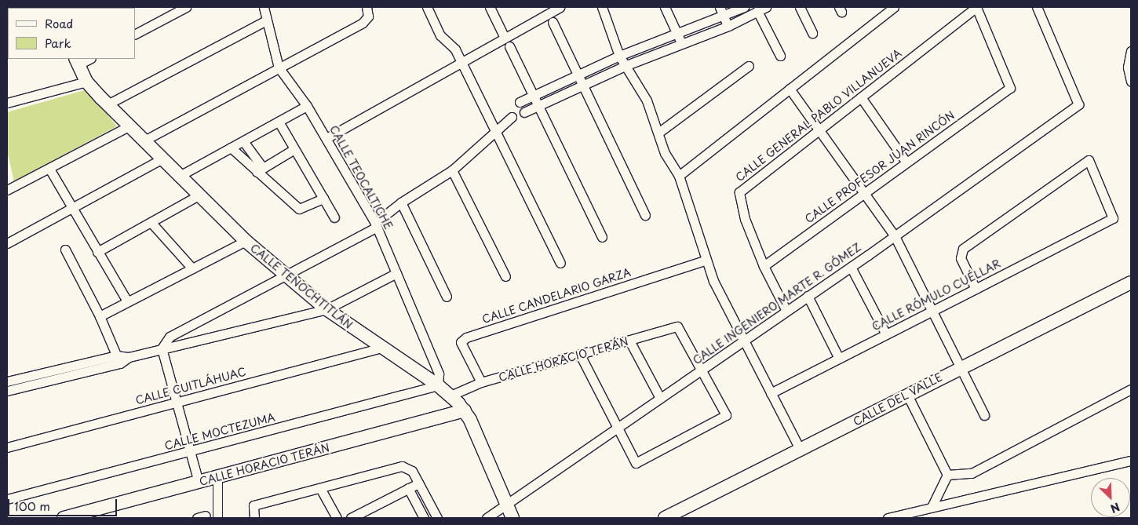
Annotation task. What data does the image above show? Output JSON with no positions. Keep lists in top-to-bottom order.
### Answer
{
  "streets": {
    "street": [
      "CALLE GENERAL PABLO VILLANUEVA",
      "CALLE PROFESOR JUAN RINCÓN",
      "CALLE TEOCALTICHE",
      "CALLE TENOCHTITLÁN",
      "CALLE RÓMULO CUÉLLAR",
      "CALLE CANDELARIO GARZA",
      "CALLE INGENIERO MARTE R. GÓMEZ",
      "CALLE HORACIO TERÁN",
      "CALLE CUITLÁHUAC",
      "CALLE DEL VALLE",
      "CALLE MOCTEZUMA"
    ]
  },
  "crossings": [
    ["CALLE GENERAL PABLO VILLANUEVA", "CALLE PROFESOR JUAN RINCÓN"],
    ["CALLE GENERAL PABLO VILLANUEVA", "CALLE INGENIERO MARTE R. GÓMEZ"],
    ["CALLE TEOCALTICHE", "CALLE TENOCHTITLÁN"],
    ["CALLE TEOCALTICHE", "CALLE MOCTEZUMA"],
    ["CALLE TENOCHTITLÁN", "CALLE INGENIERO MARTE R. GÓMEZ"],
    ["CALLE TENOCHTITLÁN", "CALLE HORACIO TERÁN"],
    ["CALLE TENOCHTITLÁN", "CALLE CUITLÁHUAC"],
    ["CALLE TENOCHTITLÁN", "CALLE MOCTEZUMA"],
    ["CALLE CANDELARIO GARZA", "CALLE HORACIO TERÁN"],
    ["CALLE INGENIERO MARTE R. GÓMEZ", "CALLE HORACIO TERÁN"]
  ],
  "legend": ["Road", "Park"],
  "scale_bar": "100 m",
  "north": "bottom right"
}
